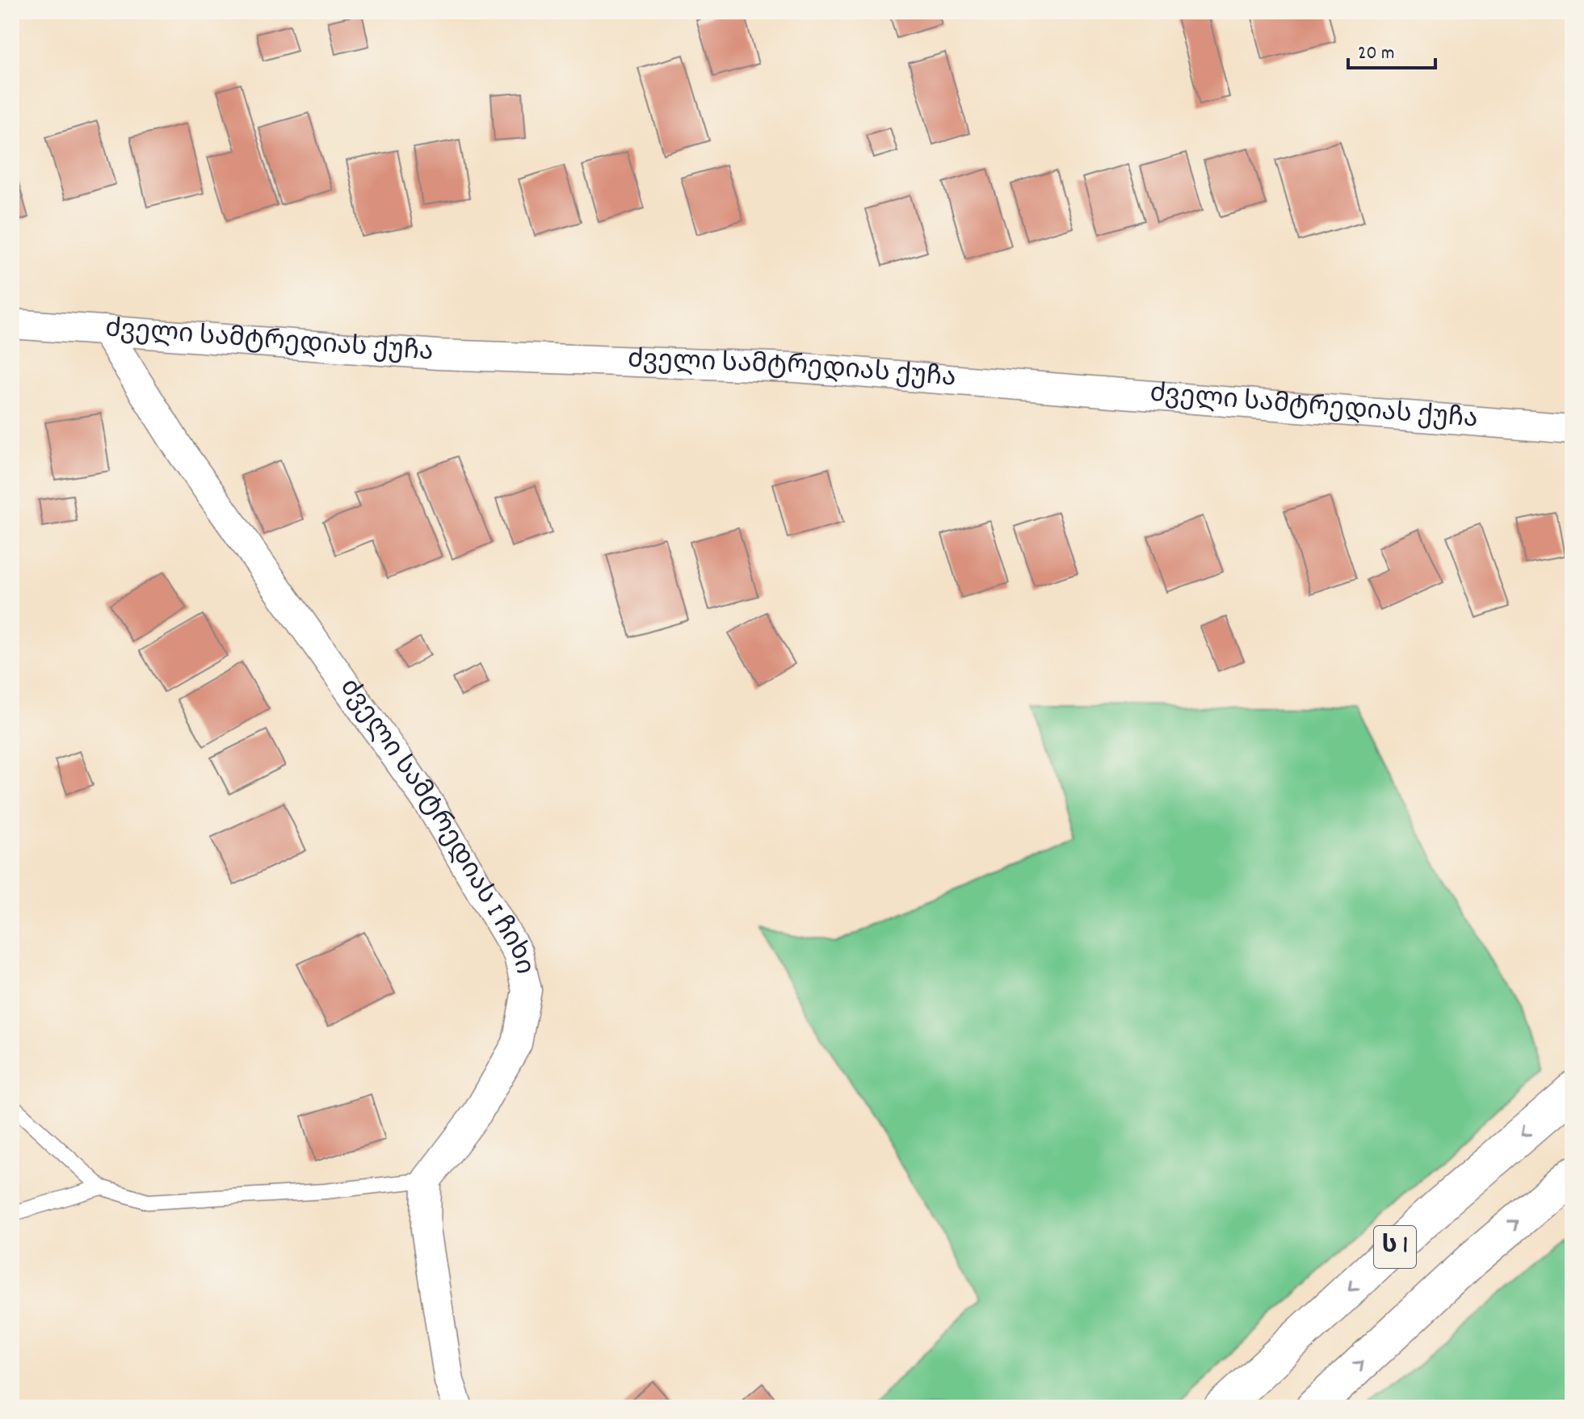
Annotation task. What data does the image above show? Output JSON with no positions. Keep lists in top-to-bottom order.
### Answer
{
  "streets": {
    "highway": ["ს 1"],
    "street": ["ძველი სამტრედიას ქუჩა", "ძველი სამტრედიას I ჩიხი"]
  },
  "crossings": [
    ["ძველი სამტრედიას ქუჩა", "ძველი სამტრედიას I ჩიხი"]
  ],
  "scale_bar": "20 m"
}
